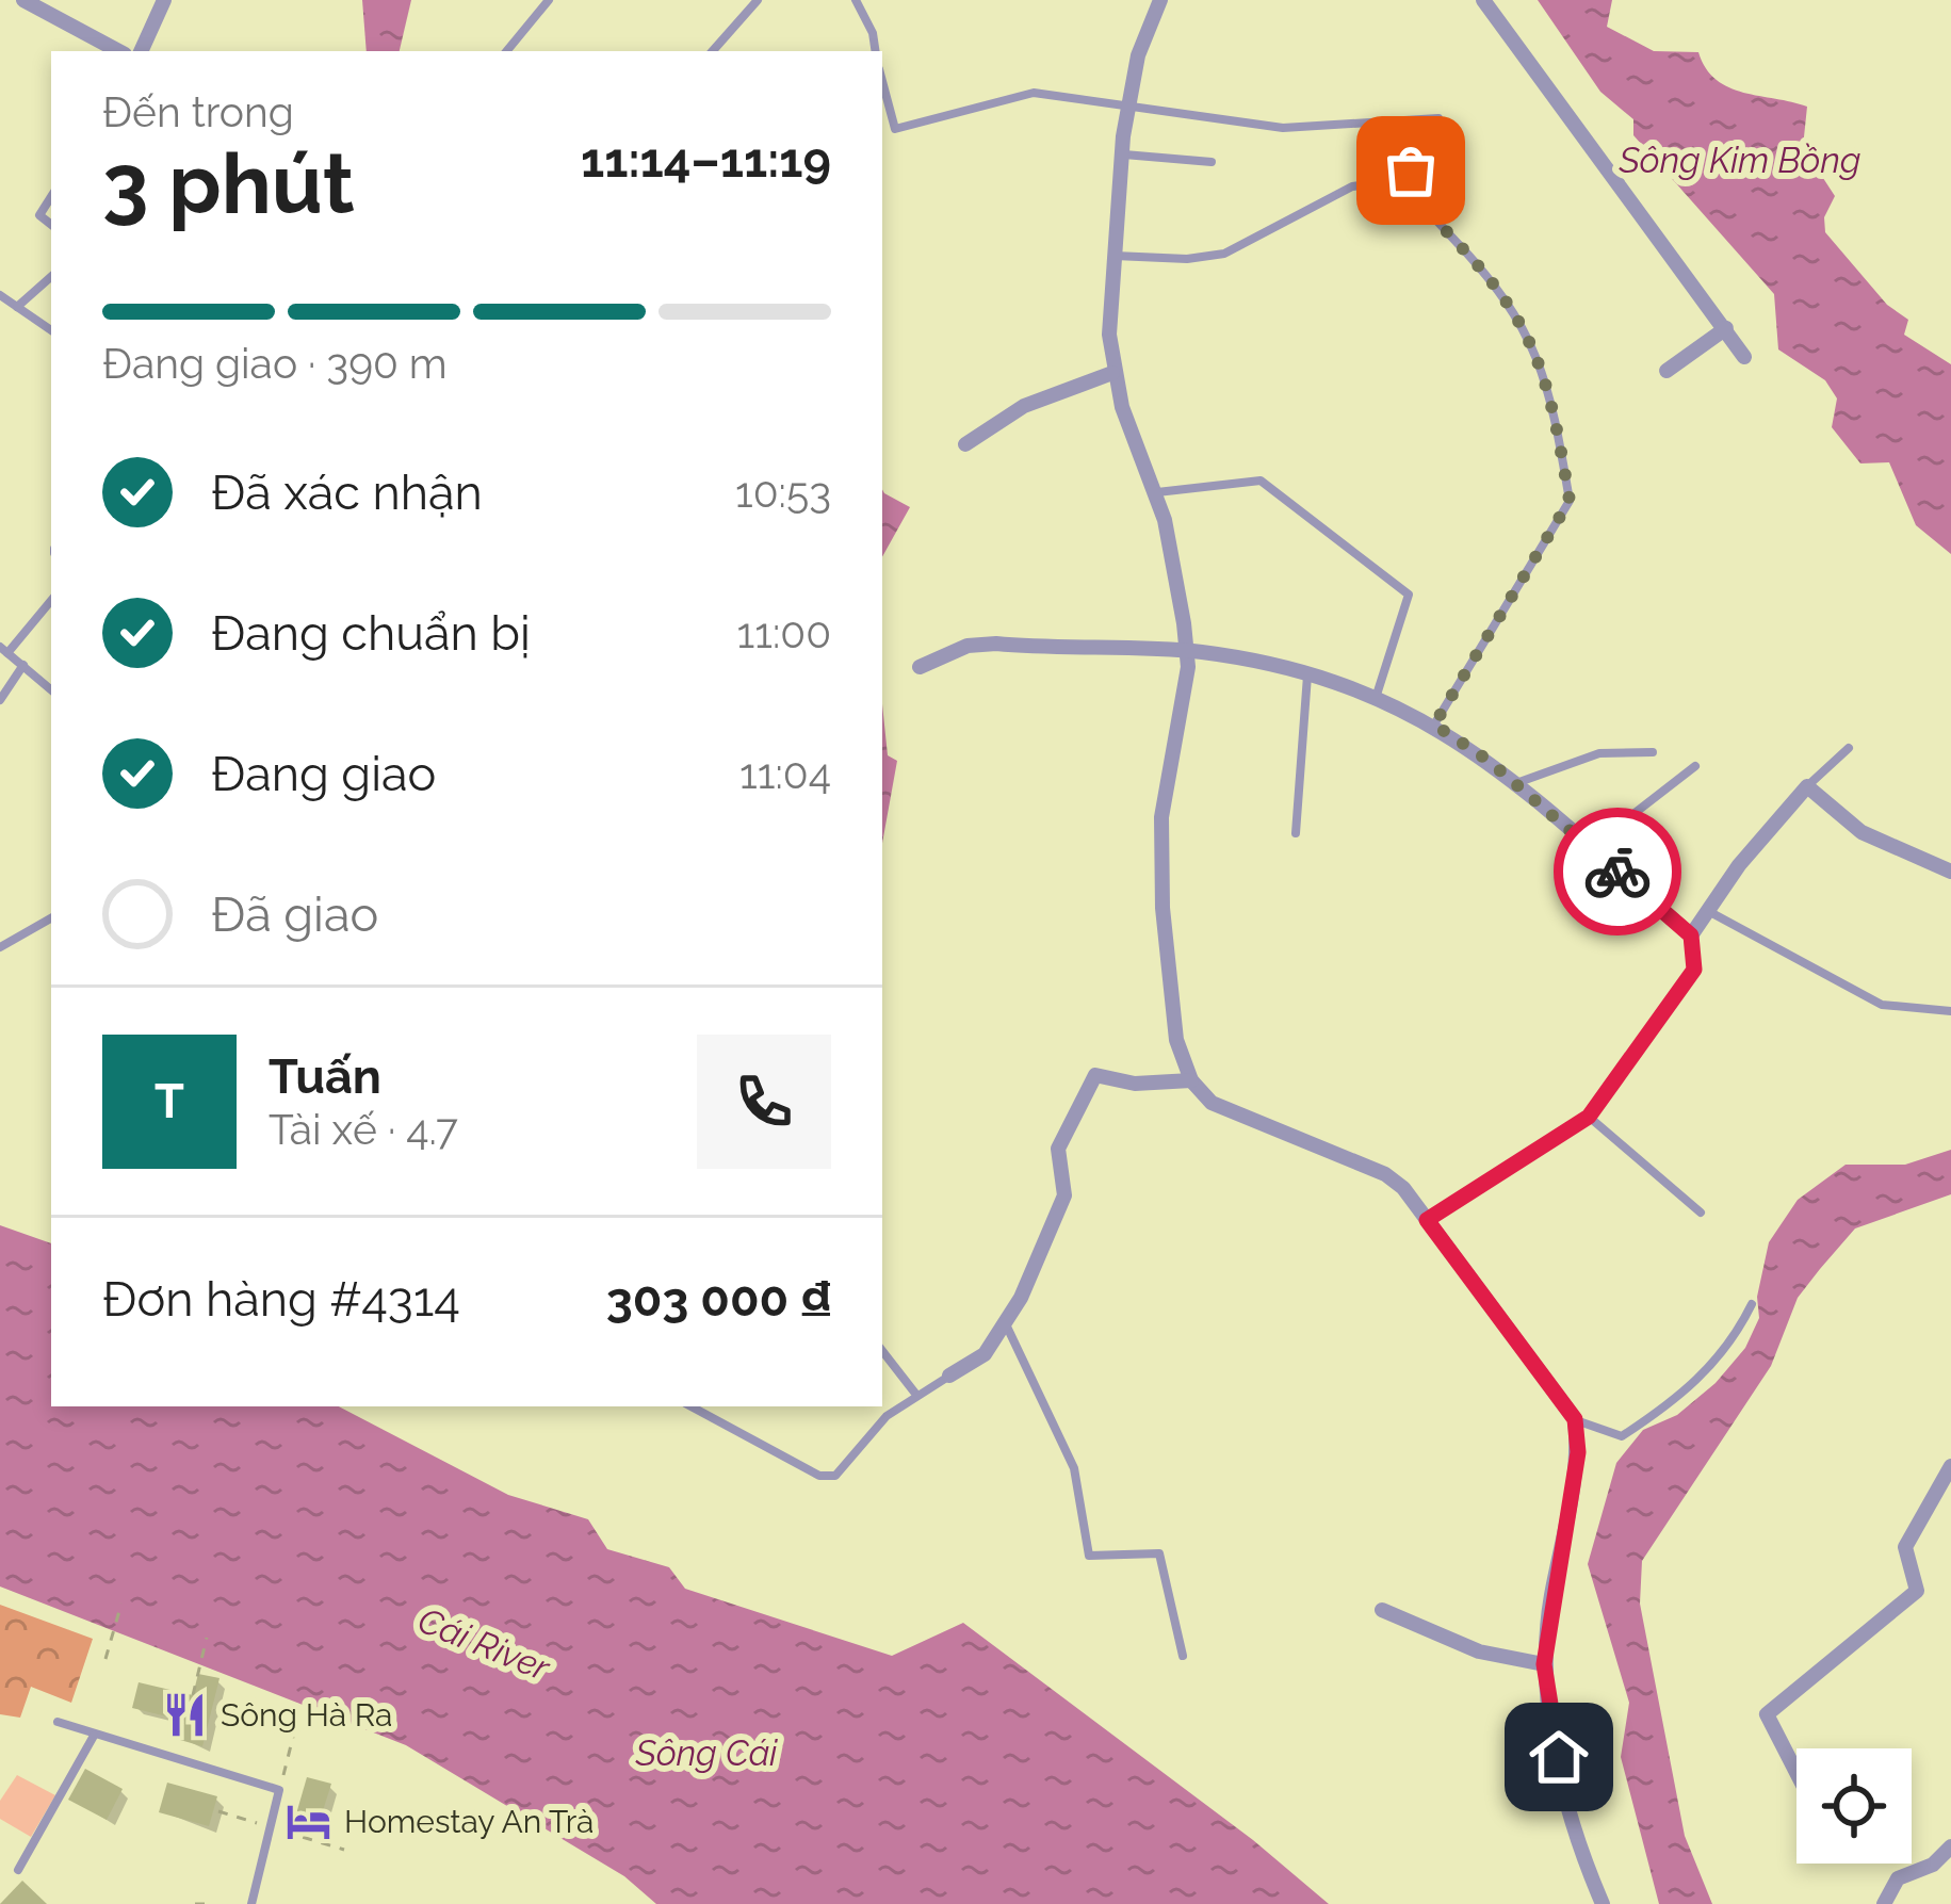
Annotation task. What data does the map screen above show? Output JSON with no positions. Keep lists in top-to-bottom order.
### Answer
{
  "water": ["Sông Kim Bồng", "Cái River", "Sông Cái"],
  "places": {
    "restaurant": ["Sông Hà Ra"],
    "hotel": ["Homestay An Trà"]
  },
  "page": {
    "heading": ["3 phút", "Đến trong", "11:14–11:19"],
    "panel": [
      "Tuấn",
      "Tài xế · 4.7",
      "Đơn hàng #4314",
      "303 000 ₫"
    ],
    "bar": "Đang giao · 390 m",
    "list": [
      ["Đã xác nhận", "10:53"],
      ["Đang chuẩn bị", "11:00"],
      ["Đang giao", "11:04"],
      "Đã giao"
    ],
    "round": "T"
  }
}
